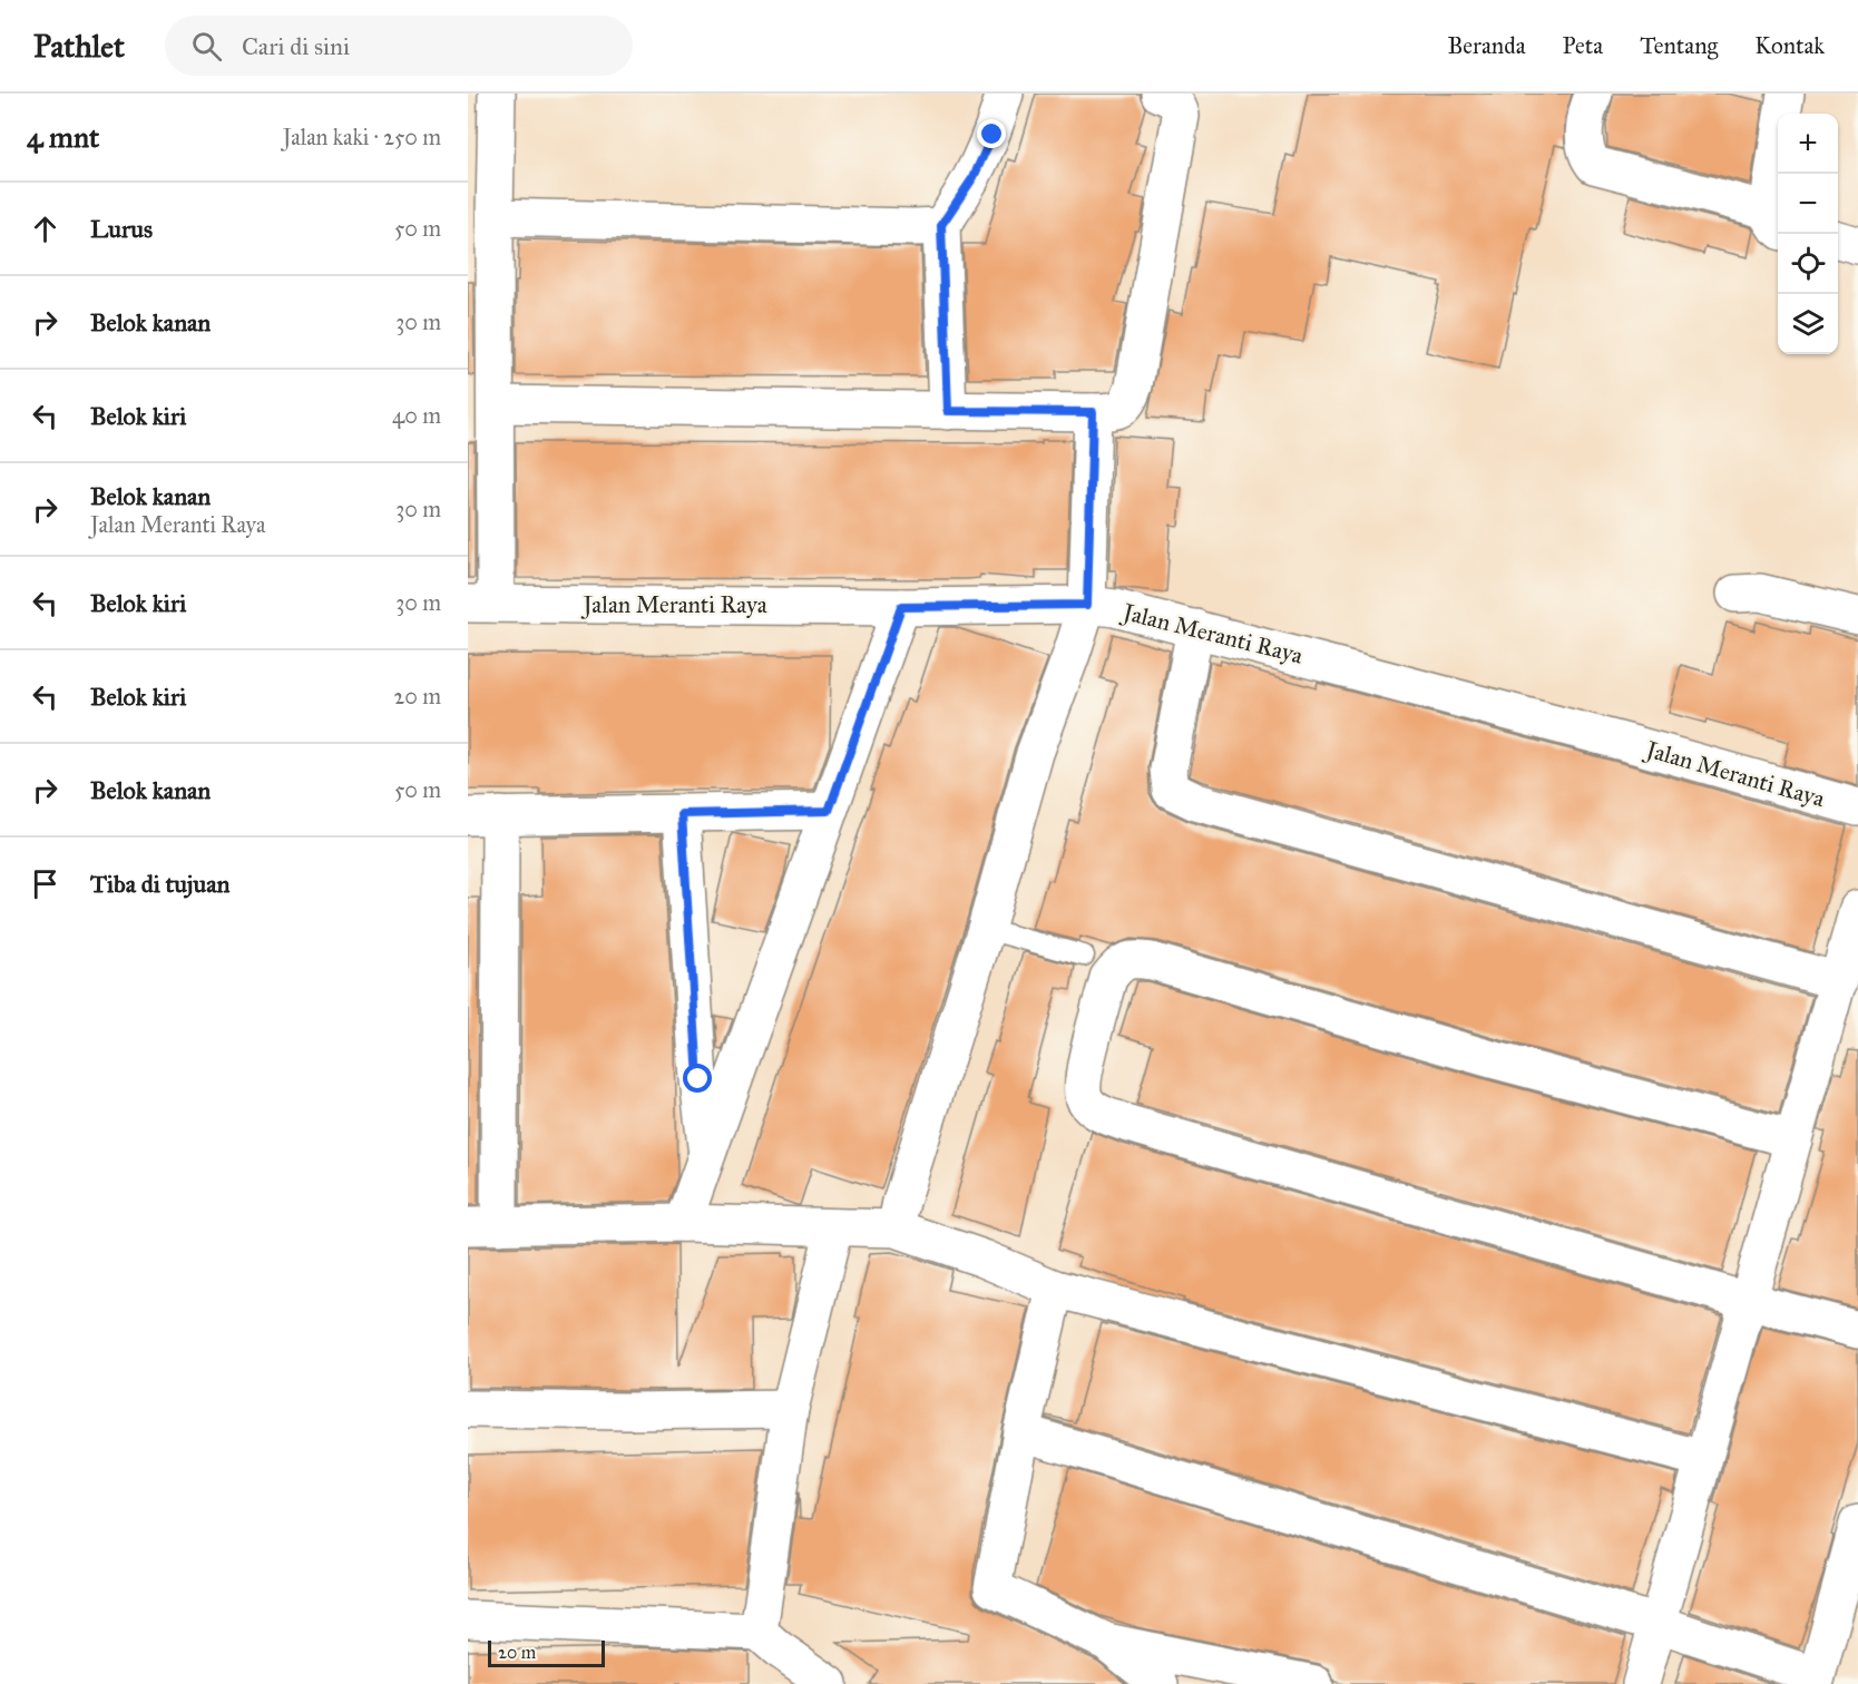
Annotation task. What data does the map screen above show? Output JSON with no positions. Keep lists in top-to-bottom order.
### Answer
{
  "streets": {
    "street": ["Jalan Meranti Raya"]
  },
  "scale_bar": "20 m",
  "page": {
    "header": "Pathlet",
    "search": "Cari di sini",
    "nav": [
      "Beranda",
      "Peta",
      "Tentang",
      "Kontak"
    ],
    "heading": ["4 mnt", "Jalan kaki · 250 m"],
    "map_buttons": ["+", "−"],
    "list": [
      ["Lurus", "50 m"],
      ["Belok kanan", "30 m"],
      ["Belok kiri", "40 m"],
      ["Belok kanan", "Jalan Meranti Raya", "30 m"],
      ["Belok kiri", "30 m"],
      ["Belok kiri", "20 m"],
      ["Belok kanan", "50 m"],
      "Tiba di tujuan"
    ],
    "scale": "20 m"
  }
}
